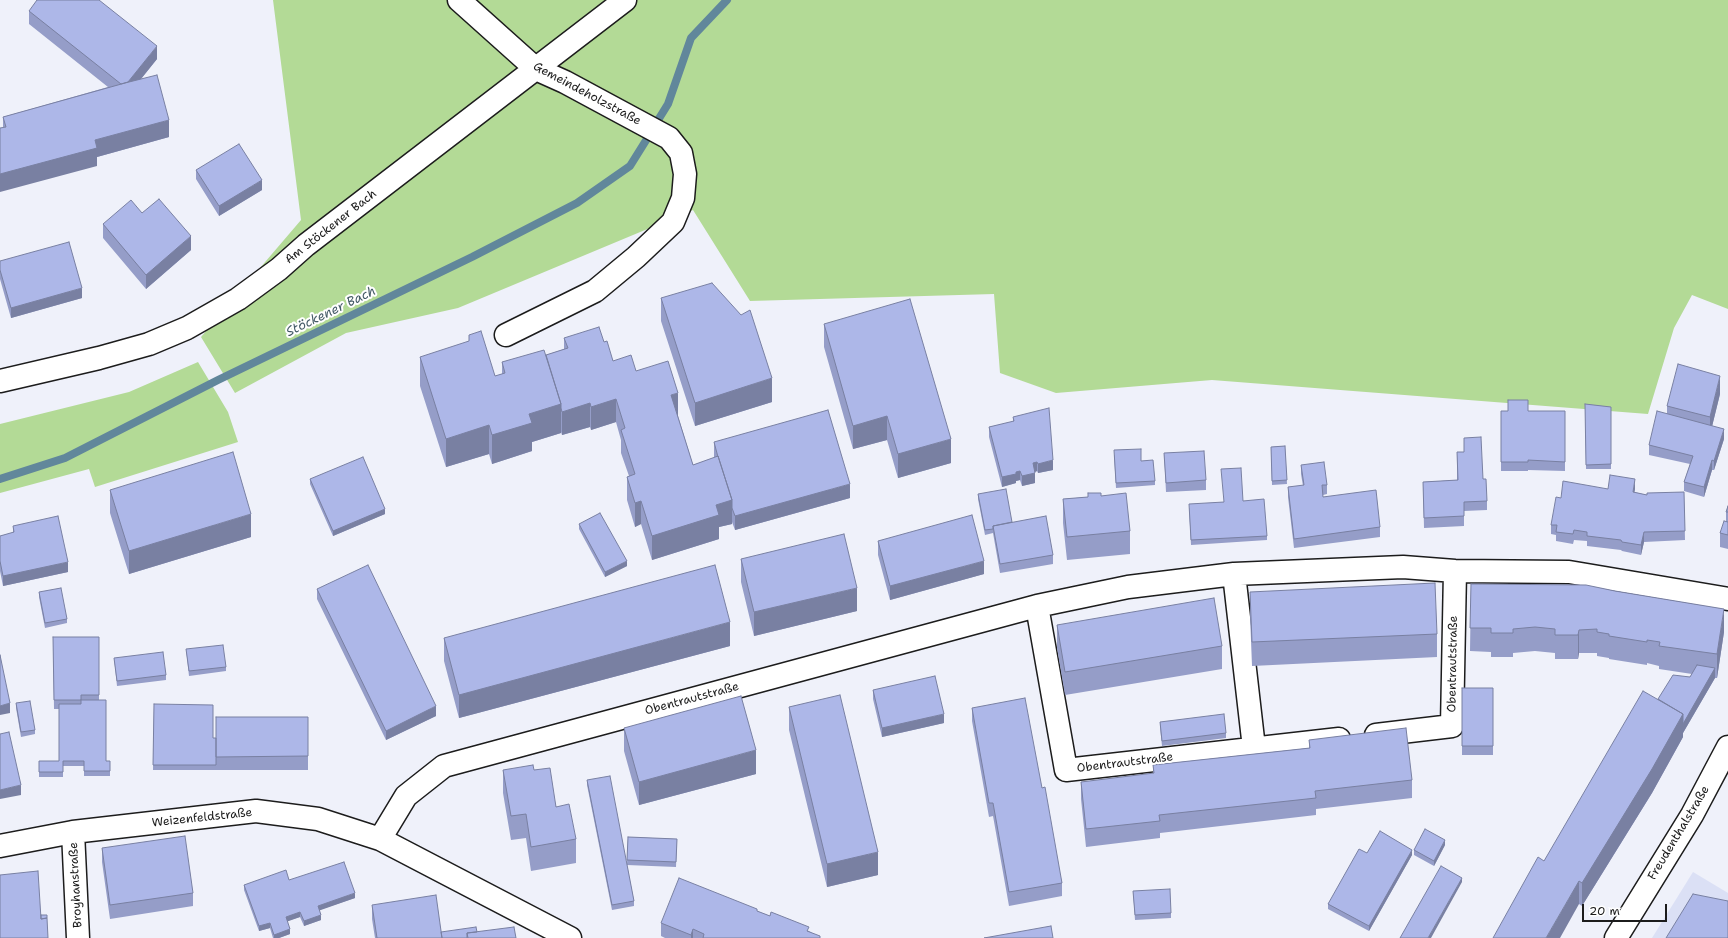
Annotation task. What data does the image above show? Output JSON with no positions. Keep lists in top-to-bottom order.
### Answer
{
  "streets": {
    "street": [
      "Gemeindeholzstraße",
      "Am Stöckener Bach",
      "Obentrautstraße",
      "Weizenfeldstraße",
      "Freudenthalstraße",
      "Broyhanstraße"
    ]
  },
  "crossings": [
    ["Gemeindeholzstraße", "Am Stöckener Bach"],
    ["Obentrautstraße", "Weizenfeldstraße"],
    ["Weizenfeldstraße", "Broyhanstraße"]
  ],
  "water": ["Stöckener Bach"],
  "scale_bar": "20 m"
}
